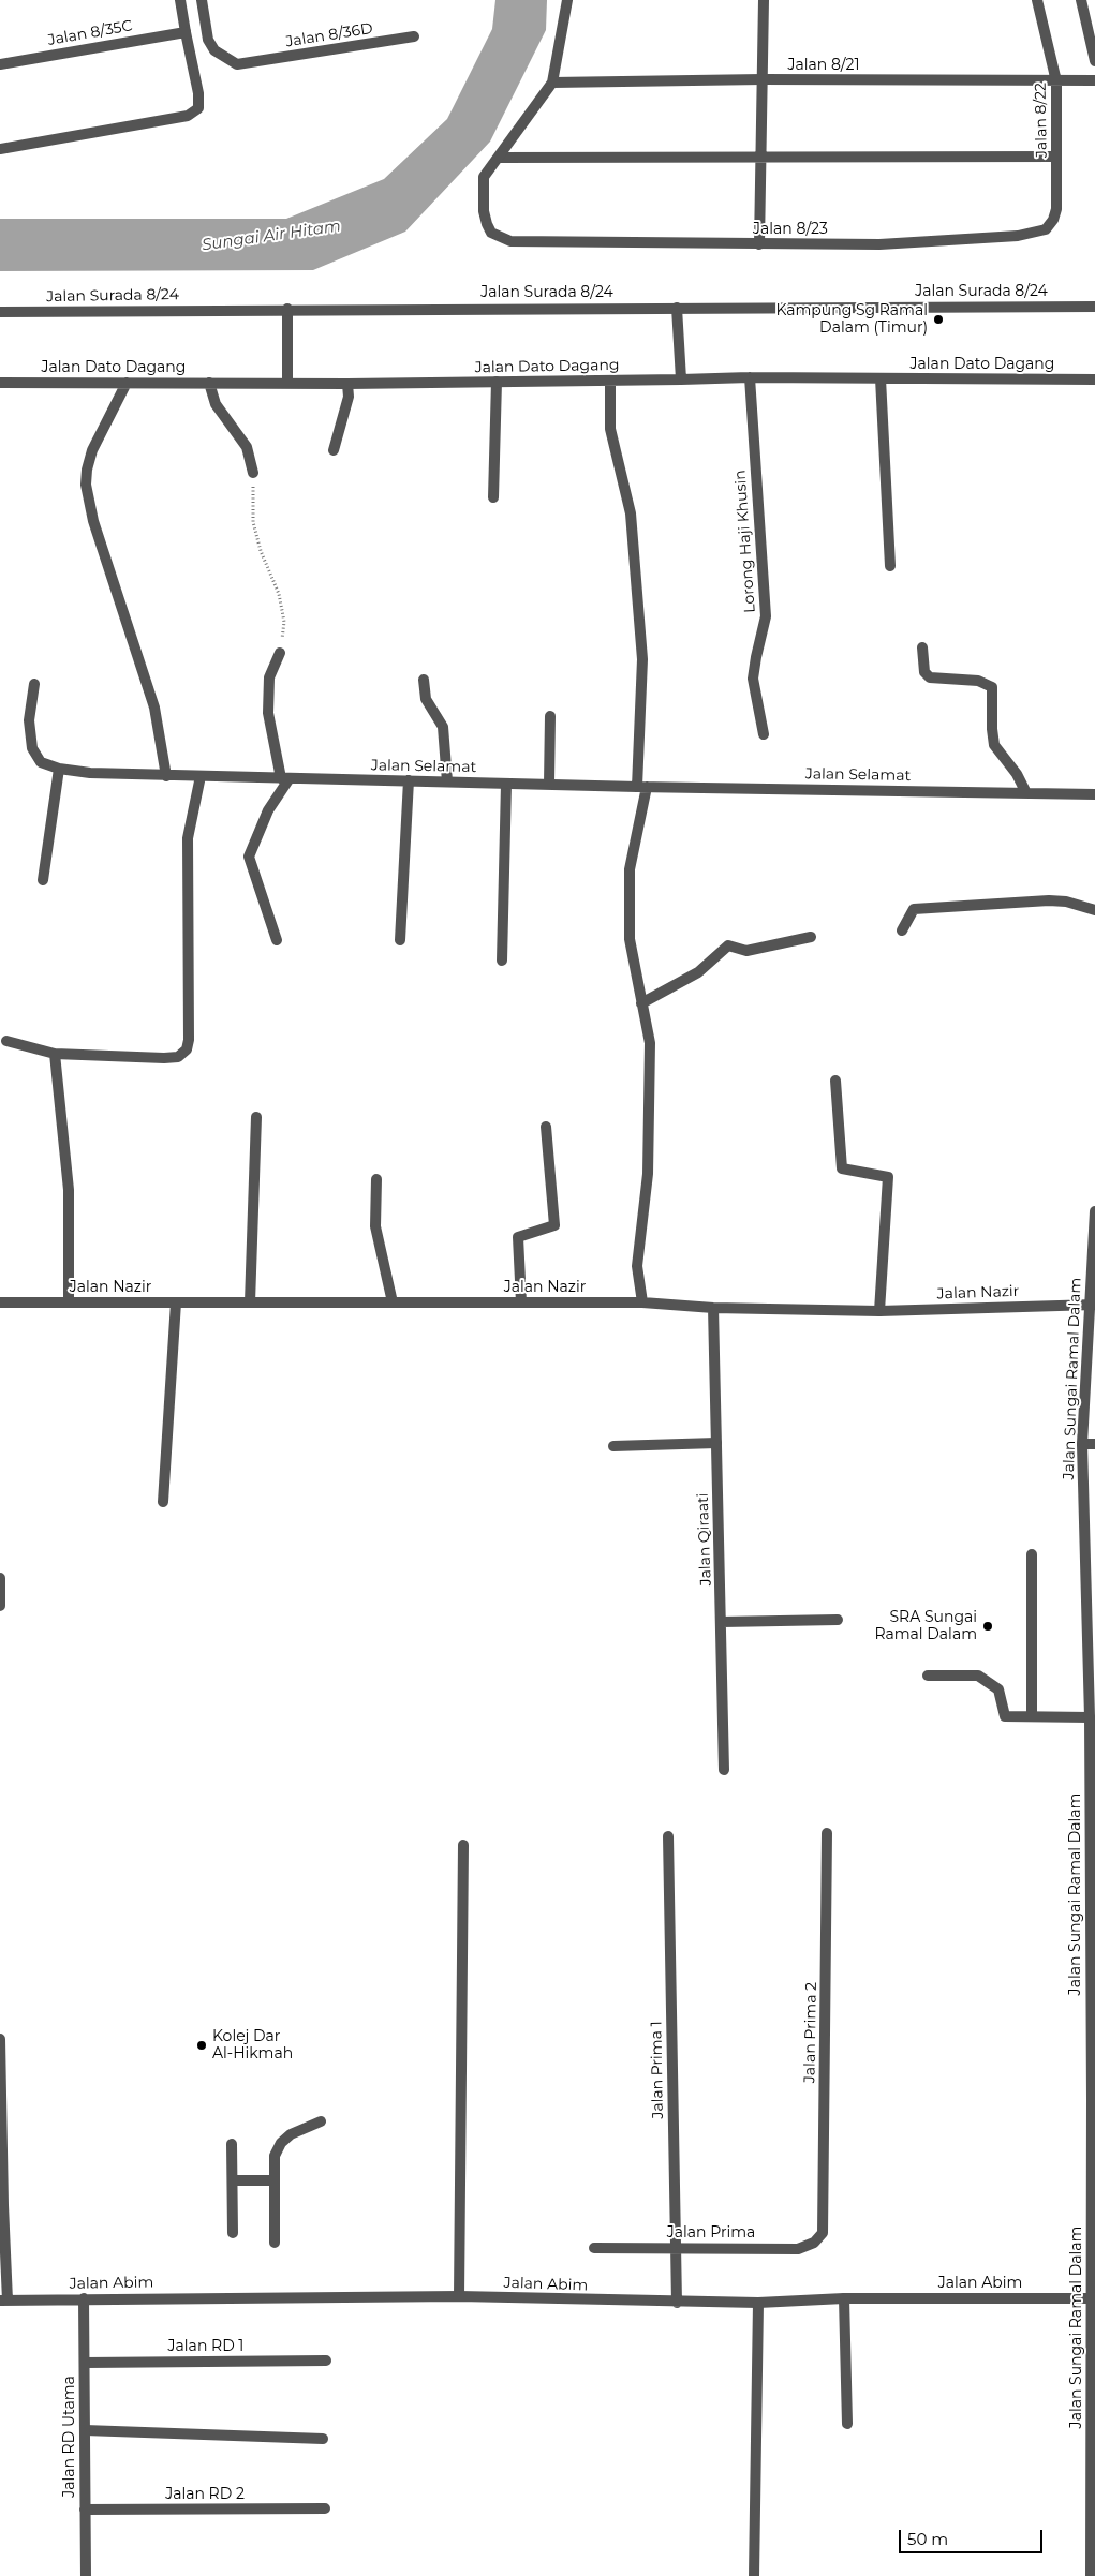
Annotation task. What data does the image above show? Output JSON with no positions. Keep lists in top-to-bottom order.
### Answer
{
  "streets": {
    "street": [
      "Jalan 8/35C",
      "Jalan 8/36D",
      "Jalan 8/21",
      "Jalan 8/22",
      "Jalan 8/23",
      "Jalan Surada 8/24",
      "Jalan Dato Dagang",
      "Lorong Haji Khusin",
      "Jalan Selamat",
      "Jalan Nazir",
      "Jalan Sungai Ramal Dalam",
      "Jalan Qiraati",
      "Jalan Prima 2",
      "Jalan Prima 1",
      "Jalan Prima",
      "Jalan Abim",
      "Jalan RD 1",
      "Jalan RD Utama",
      "Jalan RD 2"
    ]
  },
  "crossings": [
    ["Jalan 8/21", "Jalan 8/22"],
    ["Jalan 8/22", "Jalan 8/23"],
    ["Jalan Dato Dagang", "Lorong Haji Khusin"],
    ["Jalan Nazir", "Jalan Sungai Ramal Dalam"],
    ["Jalan Nazir", "Jalan Qiraati"],
    ["Jalan Sungai Ramal Dalam", "Jalan Abim"],
    ["Jalan Prima 2", "Jalan Prima"],
    ["Jalan Prima 1", "Jalan Prima"],
    ["Jalan Prima 1", "Jalan Abim"],
    ["Jalan Abim", "Jalan RD Utama"],
    ["Jalan RD 1", "Jalan RD Utama"],
    ["Jalan RD Utama", "Jalan RD 2"]
  ],
  "water": ["Sungai Air Hitam"],
  "places": ["Kampung Sg Ramal Dalam (Timur)", "SRA Sungai Ramal Dalam", "Kolej Dar Al-Hikmah"],
  "scale_bar": "50 m"
}
